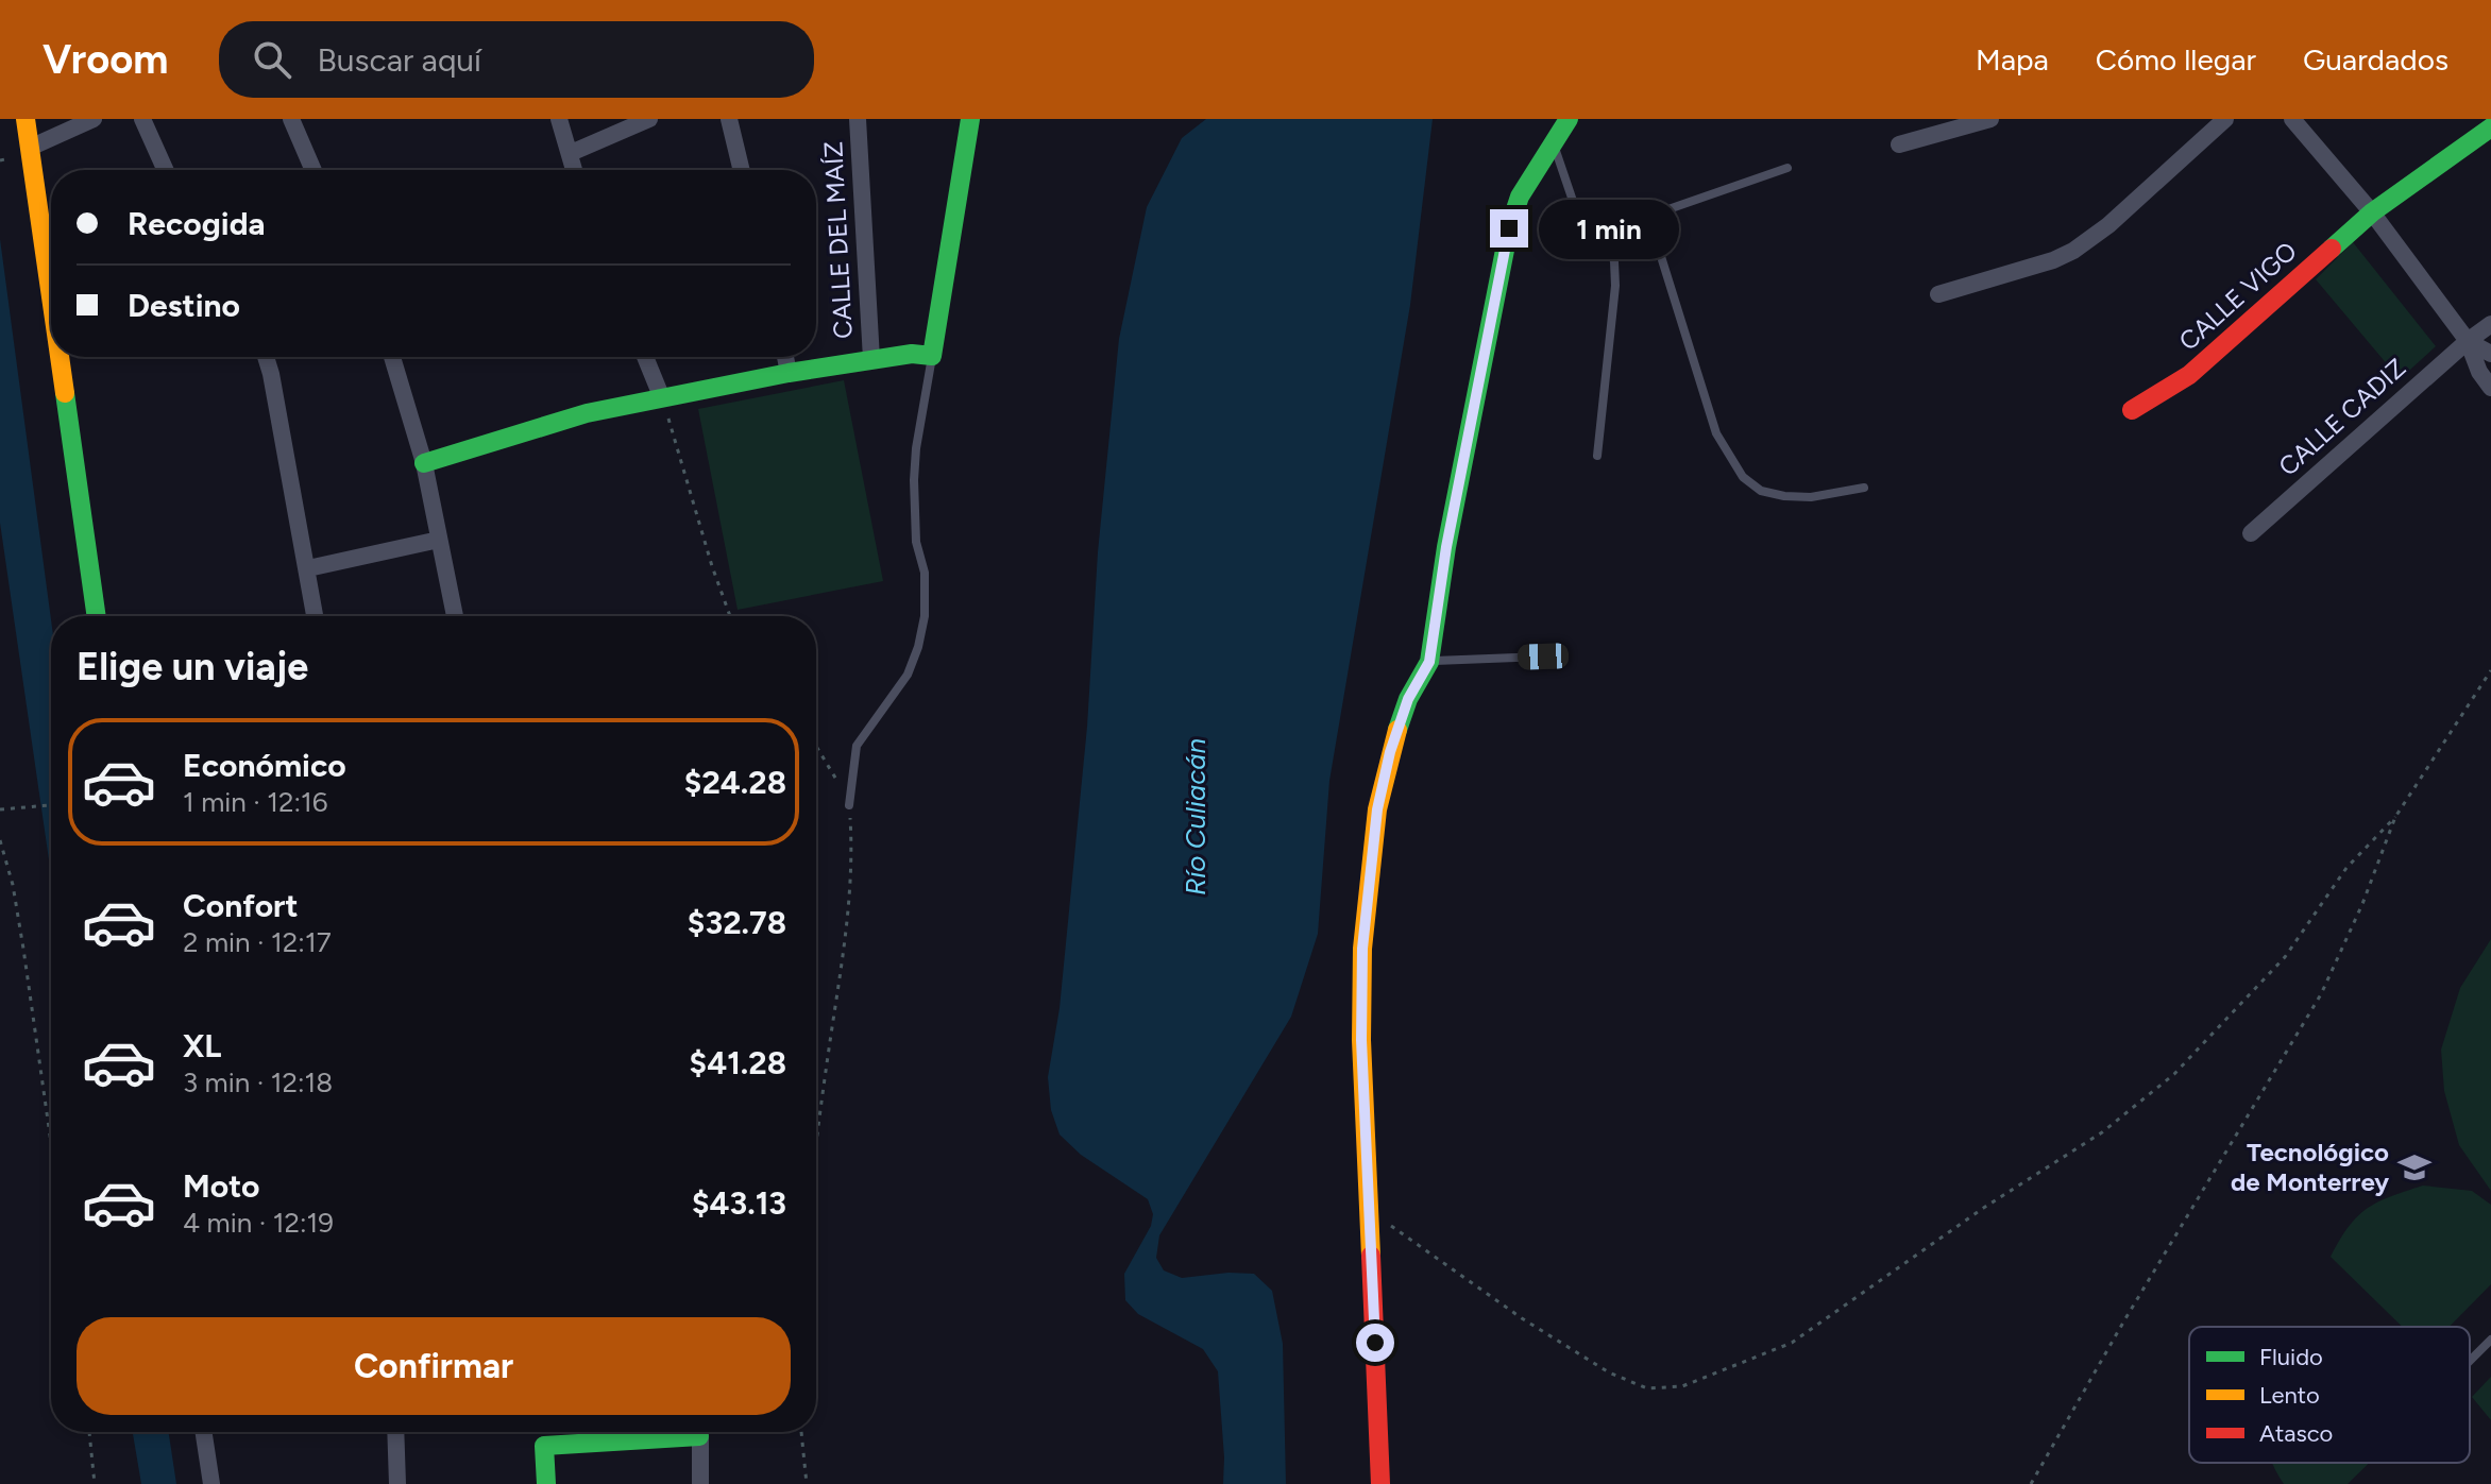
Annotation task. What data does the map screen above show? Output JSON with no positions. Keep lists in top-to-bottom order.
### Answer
{
  "streets": {
    "street": ["CALLE DEL MAÍZ", "CALLE VIGO", "CALLE CADIZ"]
  },
  "water": ["Río Culiacán"],
  "places": {
    "school or university": ["Tecnológico de Monterrey"]
  },
  "legend": ["Fluido", "Lento", "Atasco"],
  "page": {
    "header": "Vroom",
    "search": "Buscar aquí",
    "nav": ["Mapa", "Cómo llegar", "Guardados"],
    "banner": ["Recogida", "Destino"],
    "bubble": "1 min",
    "heading": "Elige un viaje",
    "list": [
      {
        "name": "Económico",
        "note": "1 min · 12:16",
        "value": "$24.28"
      },
      {
        "name": "Confort",
        "note": "2 min · 12:17",
        "value": "$32.78"
      },
      {
        "name": "XL",
        "note": "3 min · 12:18",
        "value": "$41.28"
      },
      {
        "name": "Moto",
        "note": "4 min · 12:19",
        "value": "$43.13"
      }
    ],
    "buttons": "Confirmar"
  }
}
